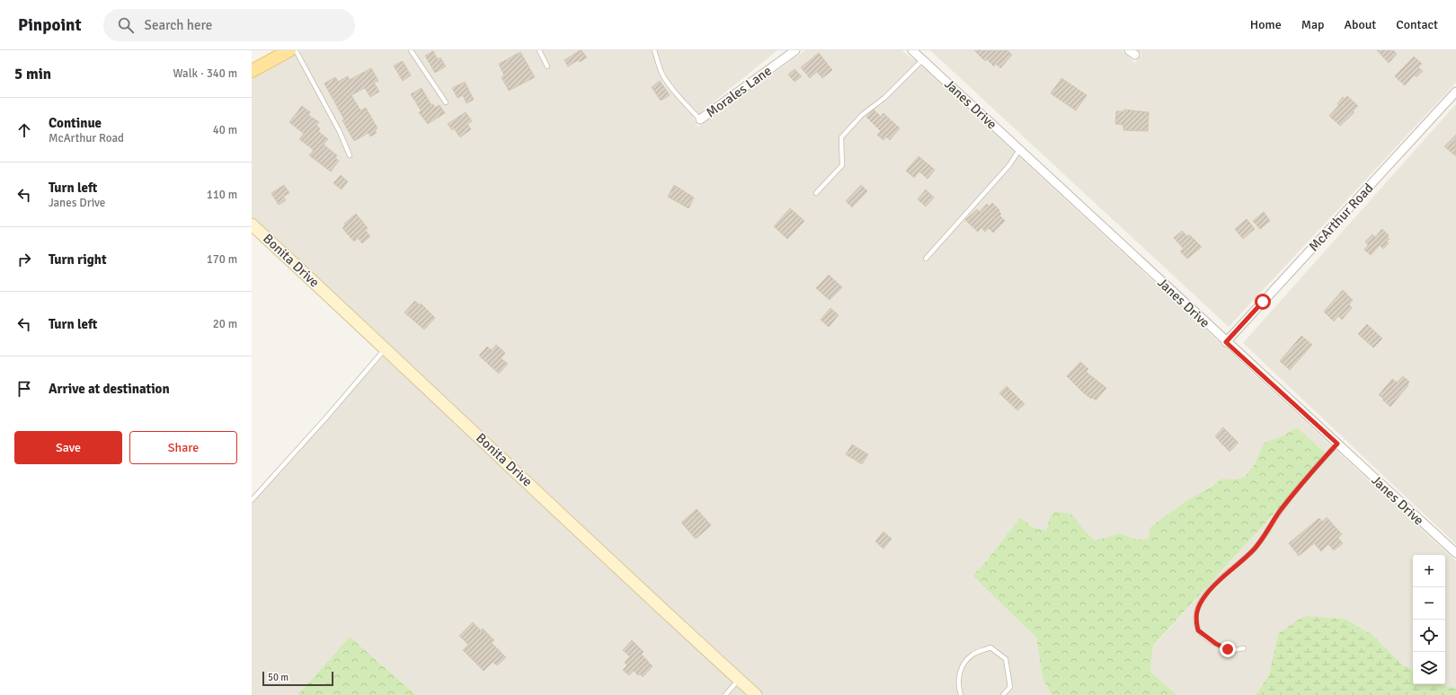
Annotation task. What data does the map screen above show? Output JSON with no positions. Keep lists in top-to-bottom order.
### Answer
{
  "streets": {
    "street": [
      "Morales Lane",
      "Janes Drive",
      "McArthur Road",
      "Bonita Drive"
    ]
  },
  "crossings": [
    ["Janes Drive", "McArthur Road"]
  ],
  "scale_bar": "50 m",
  "page": {
    "header": "Pinpoint",
    "search": "Search here",
    "nav": [
      "Home",
      "Map",
      "About",
      "Contact"
    ],
    "heading": ["5 min", "Walk · 340 m"],
    "list": [
      ["Continue", "McArthur Road", "40 m"],
      ["Turn left", "Janes Drive", "110 m"],
      ["Turn right", "170 m"],
      ["Turn left", "20 m"],
      "Arrive at destination"
    ],
    "buttons": ["Save", "Share"],
    "map_buttons": ["+", "−"],
    "scale": "50 m"
  }
}
